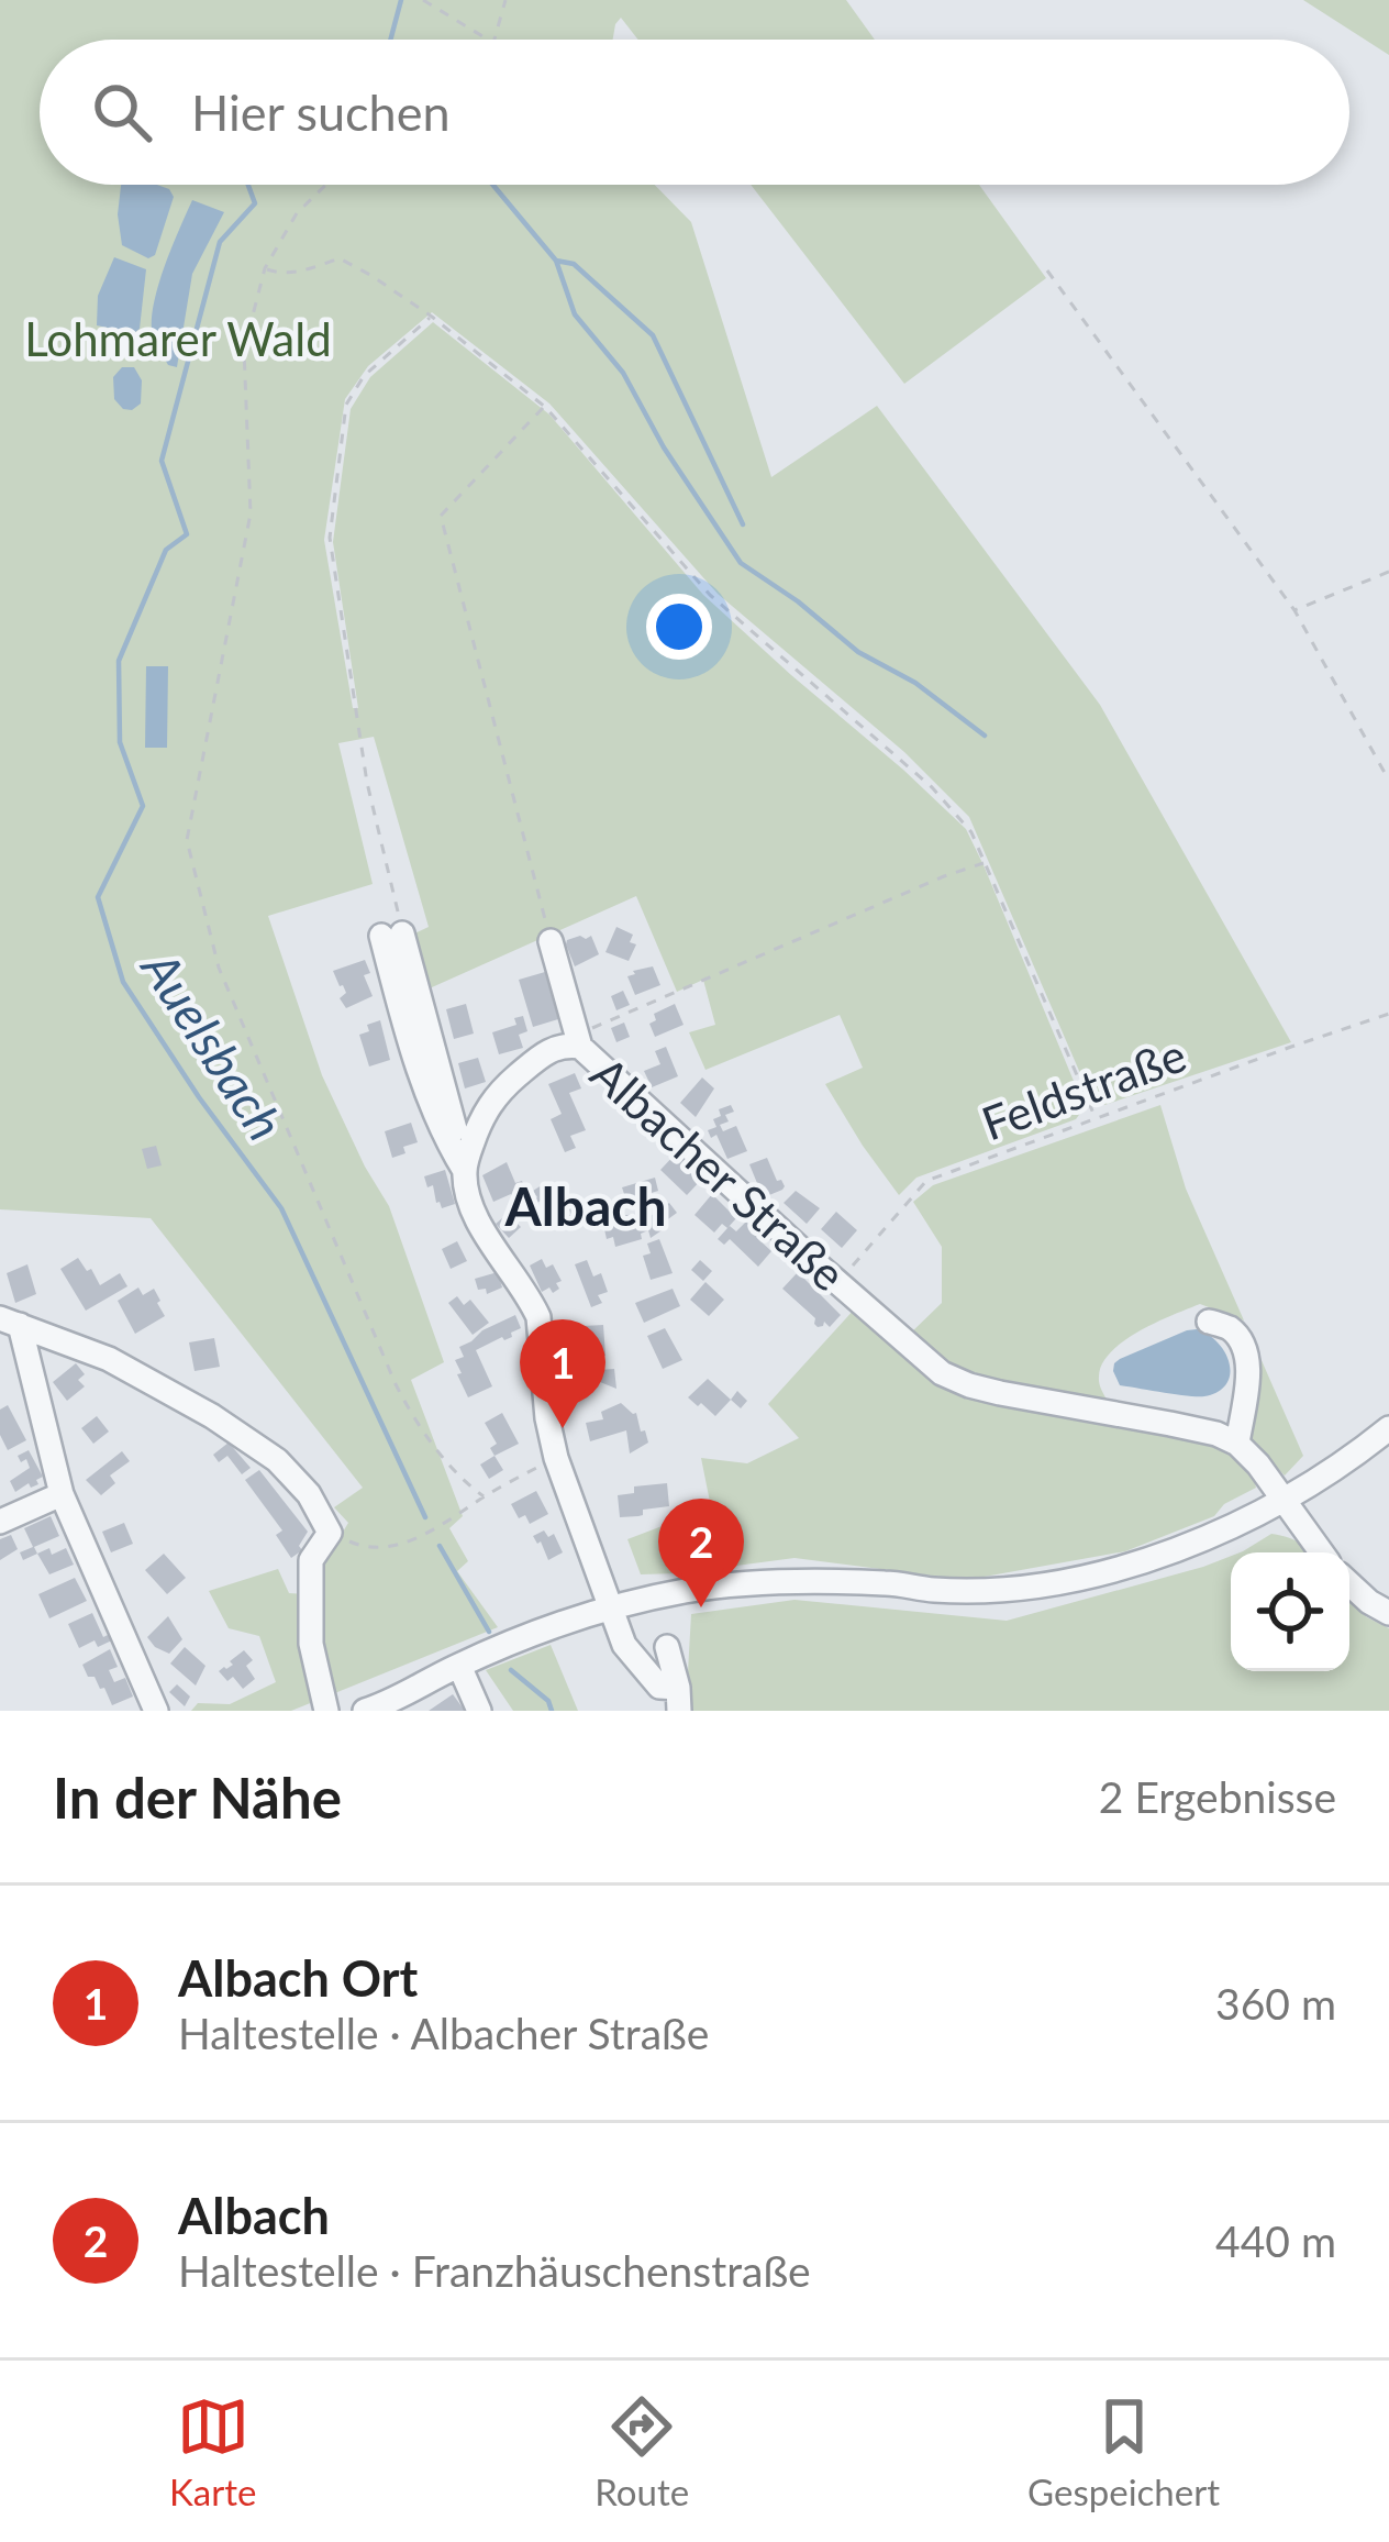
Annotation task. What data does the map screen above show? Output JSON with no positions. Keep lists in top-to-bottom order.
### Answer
{
  "streets": {
    "street": ["Albacher Straße"],
    "path": ["Feldstraße"]
  },
  "crossings": [
    ["Feldstraße", "Albacher Straße"]
  ],
  "districts": ["Albach"],
  "water": ["Auelsbach"],
  "parks": ["Lohmarer Wald"],
  "page": {
    "search": "Hier suchen",
    "pins": ["1", "2"],
    "heading": ["In der Nähe", "2 Ergebnisse"],
    "list": [
      {
        "mark": "1",
        "name": "Albach Ort",
        "note": "Haltestelle · Albacher Straße",
        "value": "360 m"
      },
      {
        "mark": "2",
        "name": "Albach",
        "note": "Haltestelle · Franzhäuschenstraße",
        "value": "440 m"
      }
    ],
    "nav": ["Karte", "Route", "Gespeichert"]
  }
}
